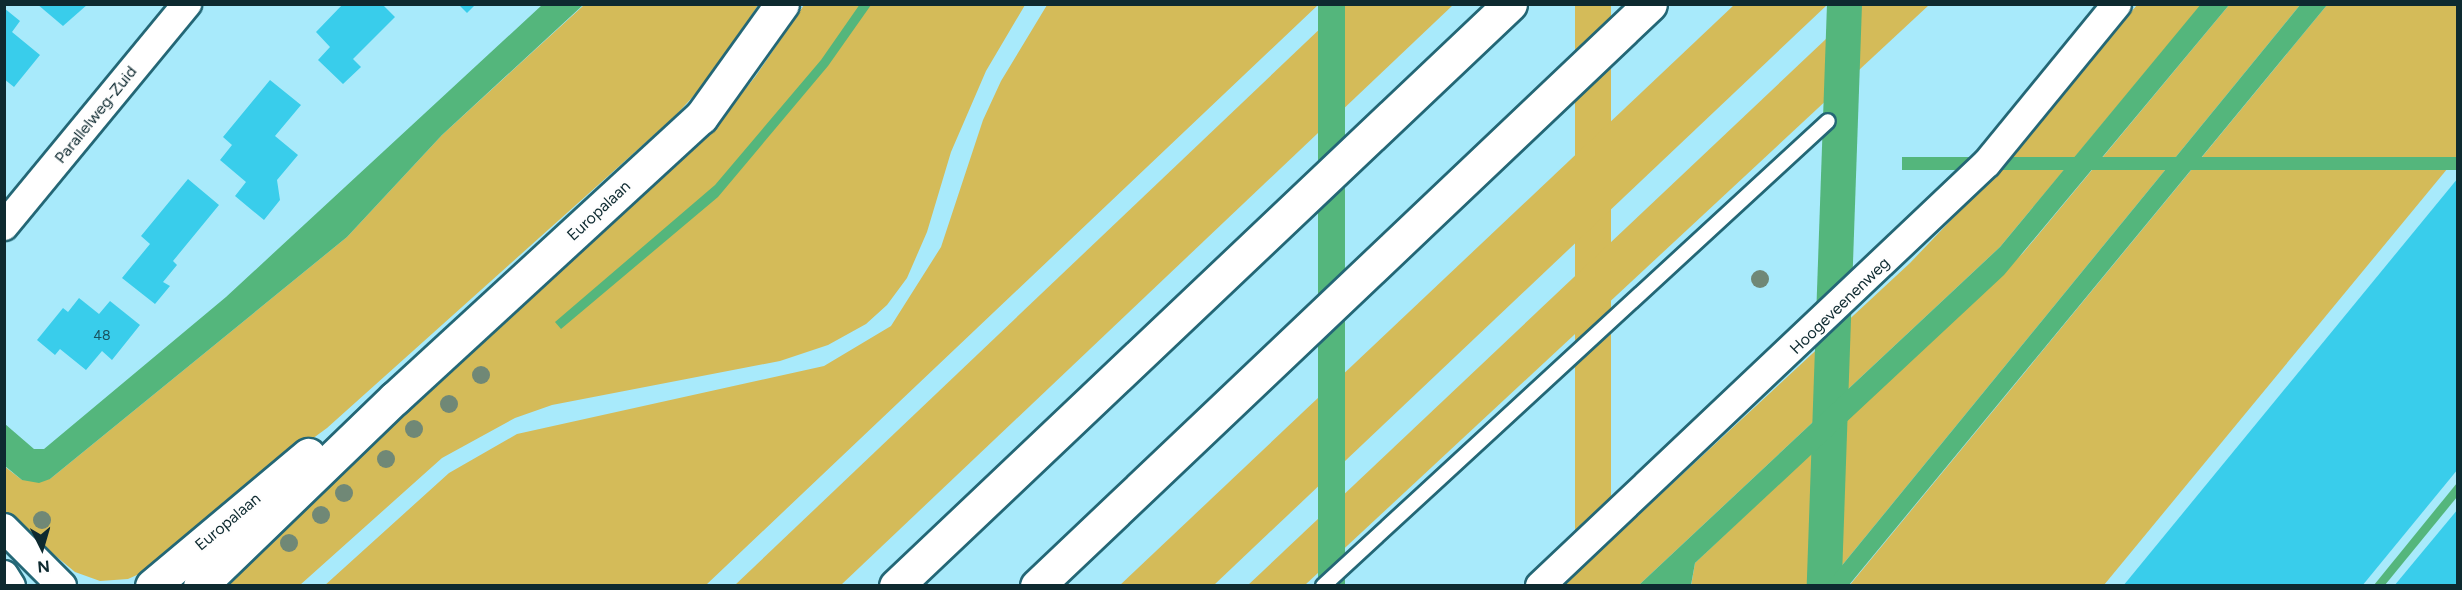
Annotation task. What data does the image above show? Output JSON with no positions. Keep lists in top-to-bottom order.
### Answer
{
  "streets": {
    "main road": ["Europalaan"],
    "street": ["Parallelweg-Zuid", "Hoogeveenenweg"]
  },
  "house_numbers": ["48"],
  "north": "bottom"
}
